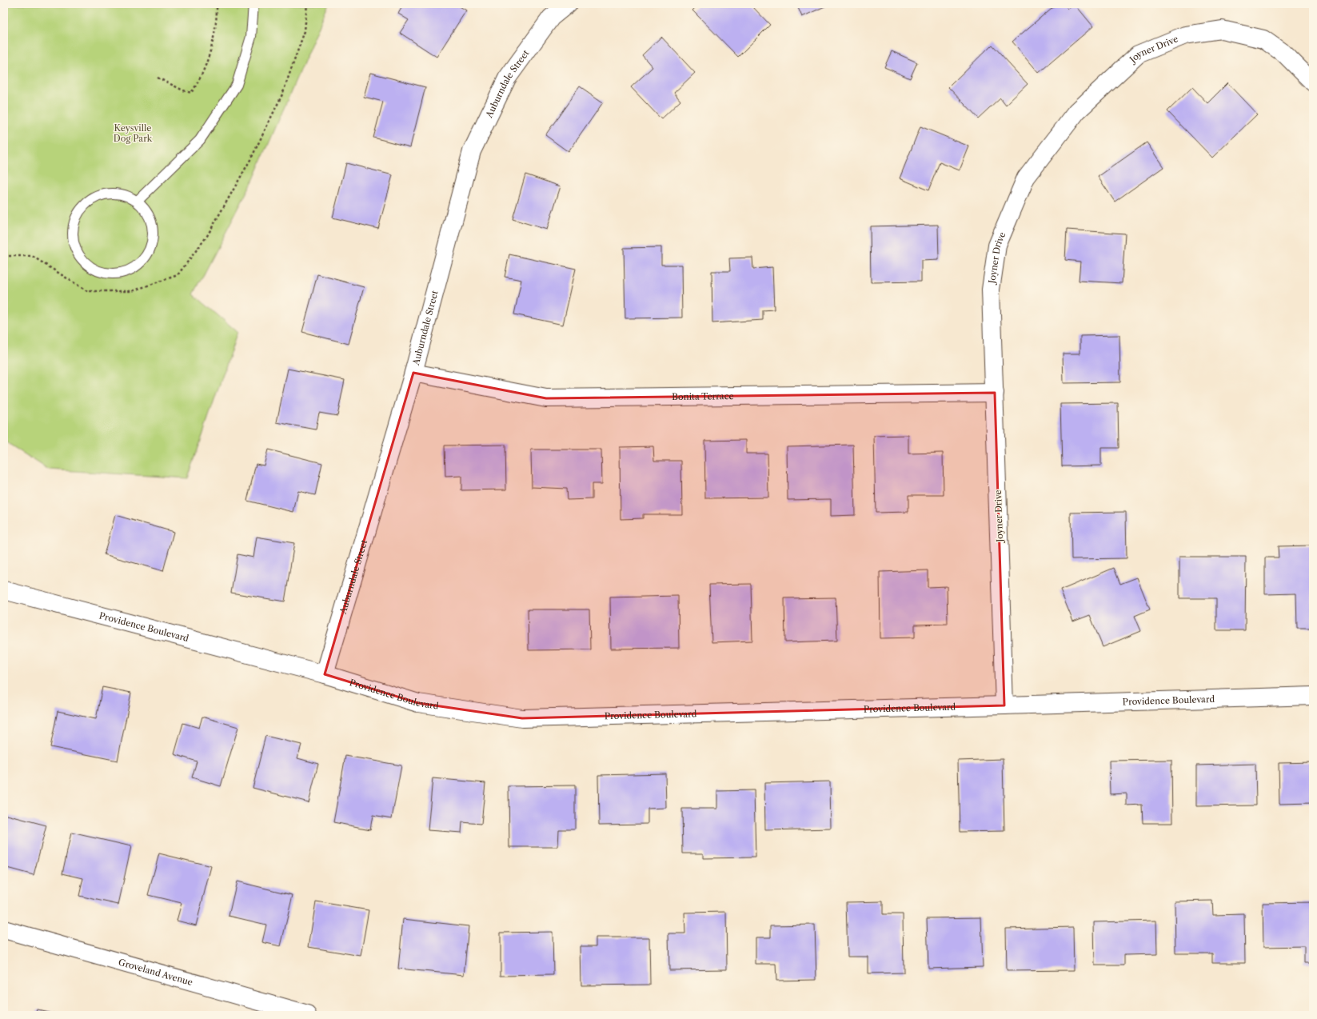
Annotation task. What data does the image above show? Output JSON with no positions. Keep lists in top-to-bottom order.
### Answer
{
  "streets": {
    "street": [
      "Joyner Drive",
      "Auburndale Street",
      "Bonita Terrace",
      "Providence Boulevard",
      "Groveland Avenue"
    ]
  },
  "crossings": [
    ["Joyner Drive", "Bonita Terrace"],
    ["Joyner Drive", "Providence Boulevard"],
    ["Auburndale Street", "Bonita Terrace"],
    ["Auburndale Street", "Providence Boulevard"]
  ],
  "parks": ["Keysville Dog Park"]
}
